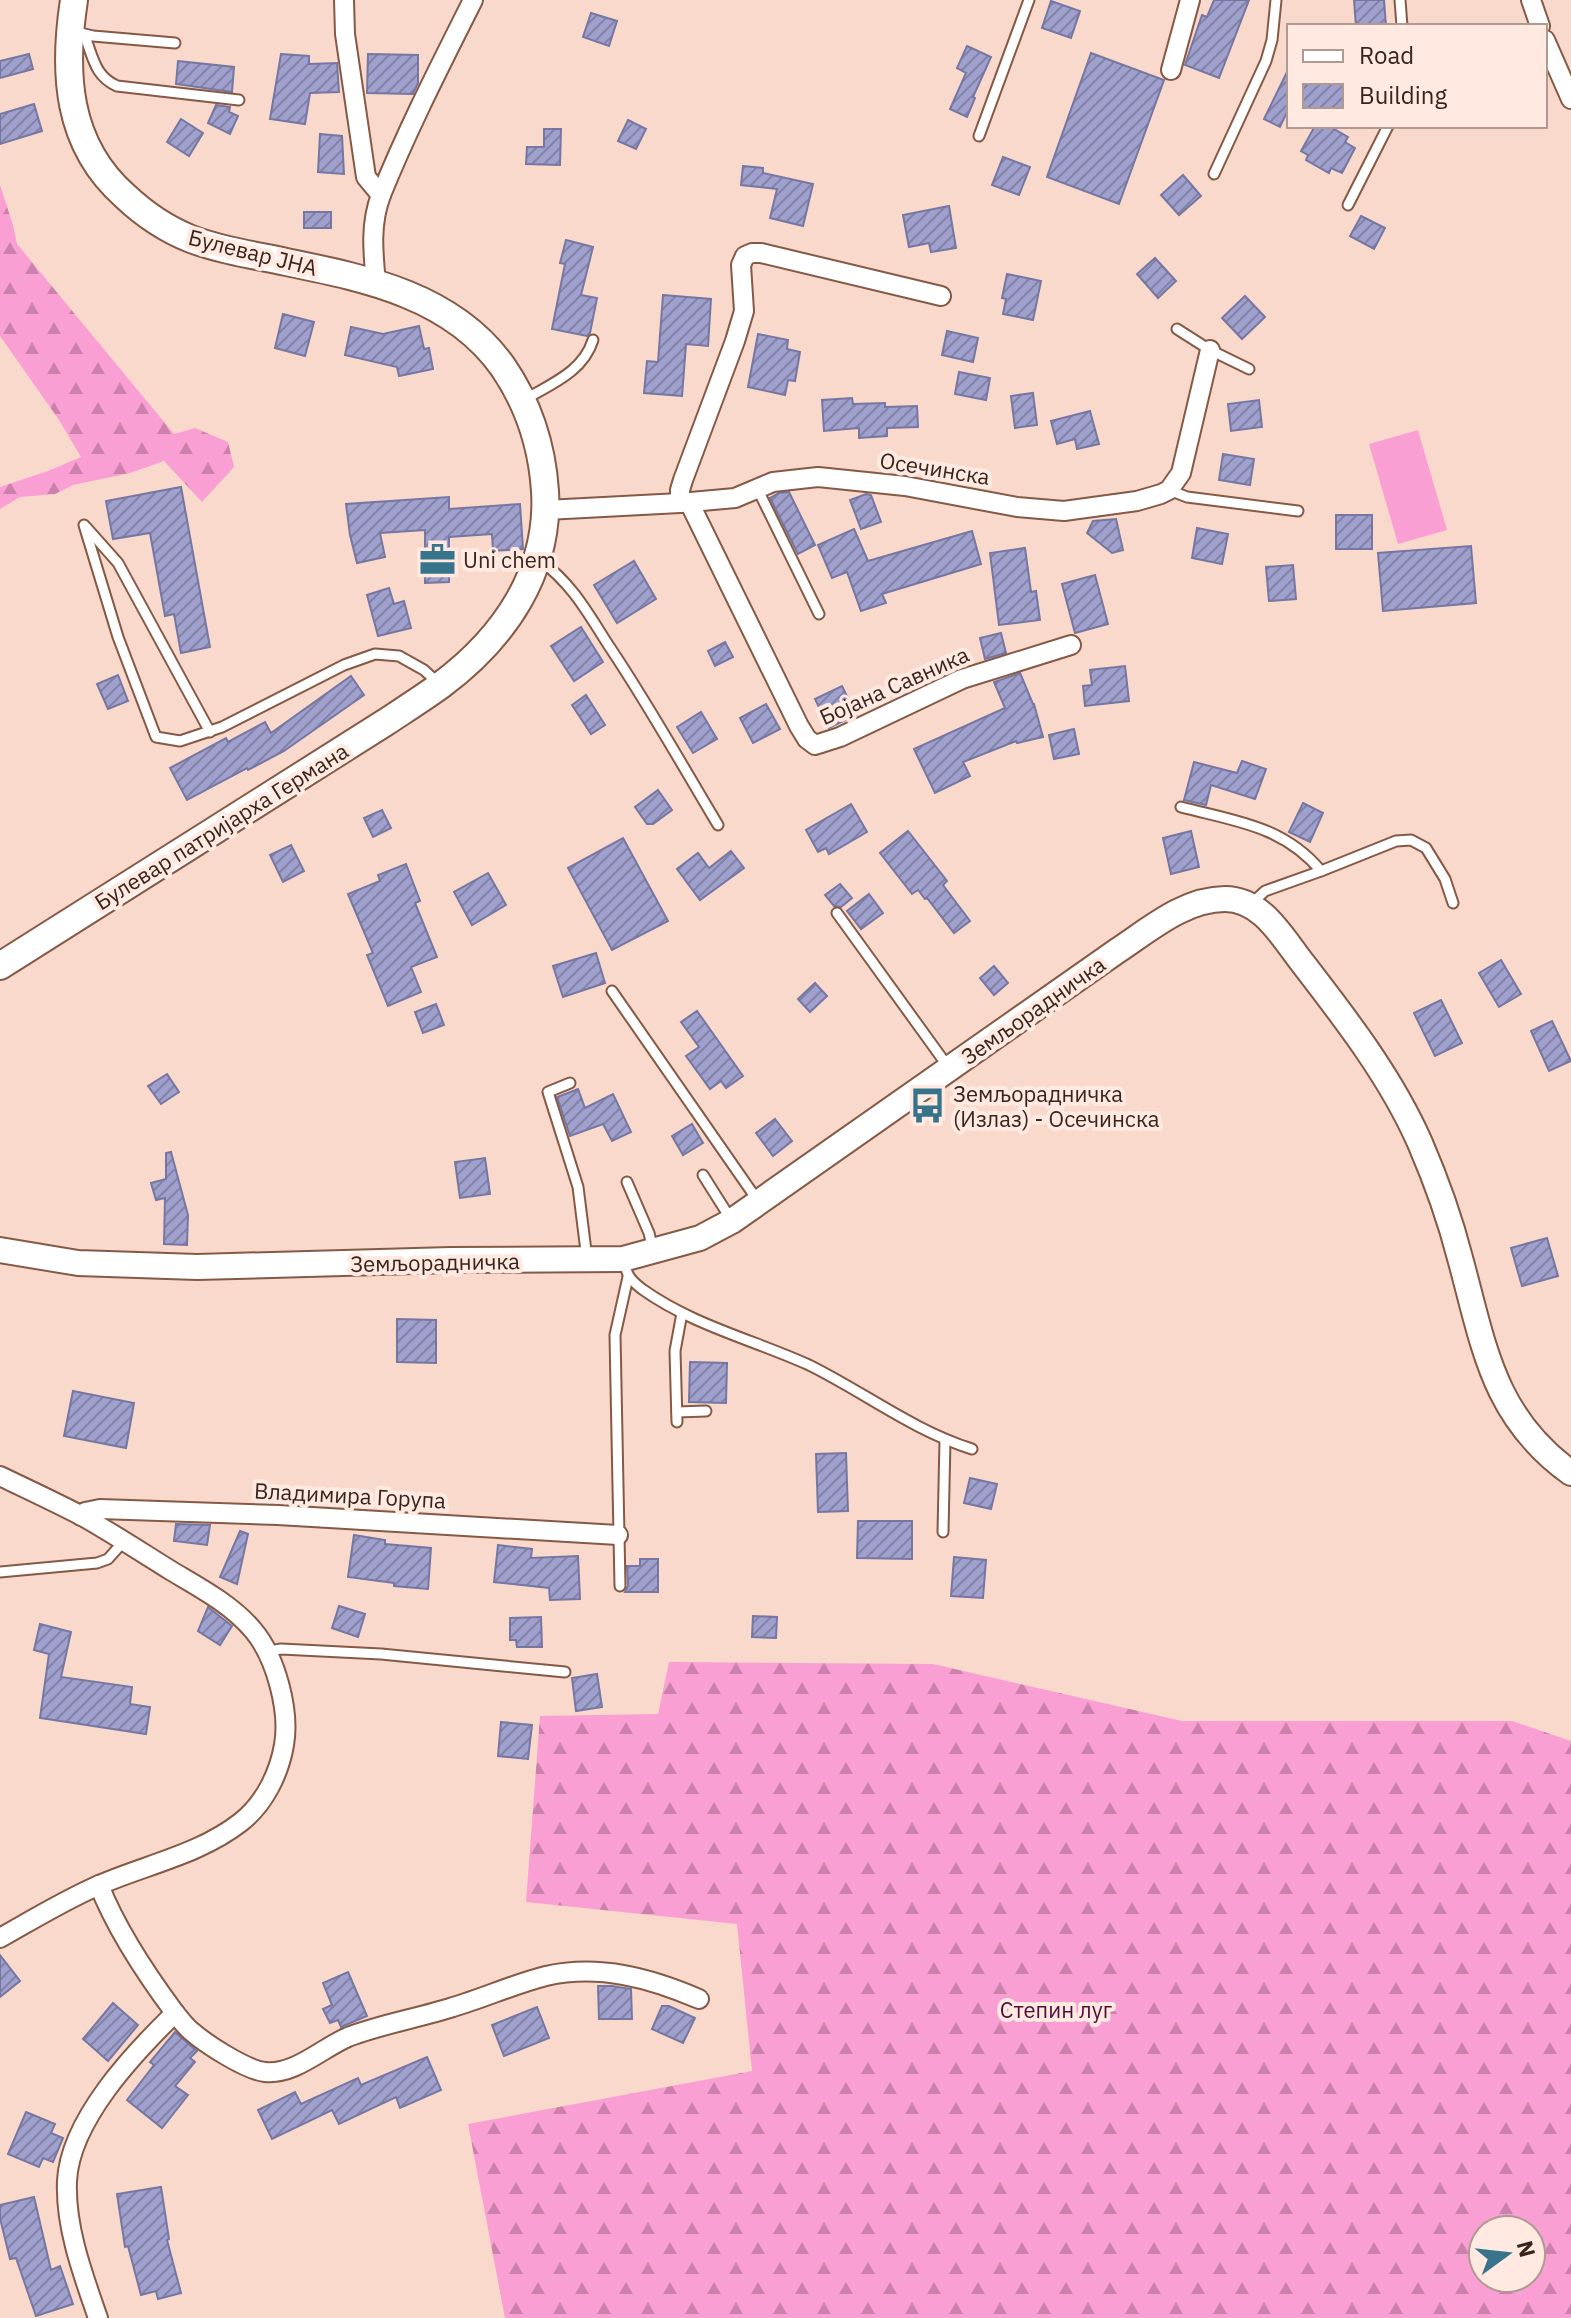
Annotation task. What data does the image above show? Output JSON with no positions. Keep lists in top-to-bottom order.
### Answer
{
  "streets": {
    "main road": ["Булевар ЈНА", "Булевар патријарха Германа"],
    "street": [
      "Осечинска",
      "Бојана Савника",
      "Земљорадничка",
      "Владимира Горупа"
    ]
  },
  "crossings": [
    ["Булевар ЈНА", "Булевар патријарха Германа"],
    ["Осечинска", "Бојана Савника"],
    ["Осечинска", "Булевар патријарха Германа"]
  ],
  "parks": ["Степин луг"],
  "places": {
    "office": ["Uni chem"],
    "bus stop": ["Земљорадничка (Излаз) - Осечинска"]
  },
  "legend": ["Road", "Building"],
  "north": "right"
}
